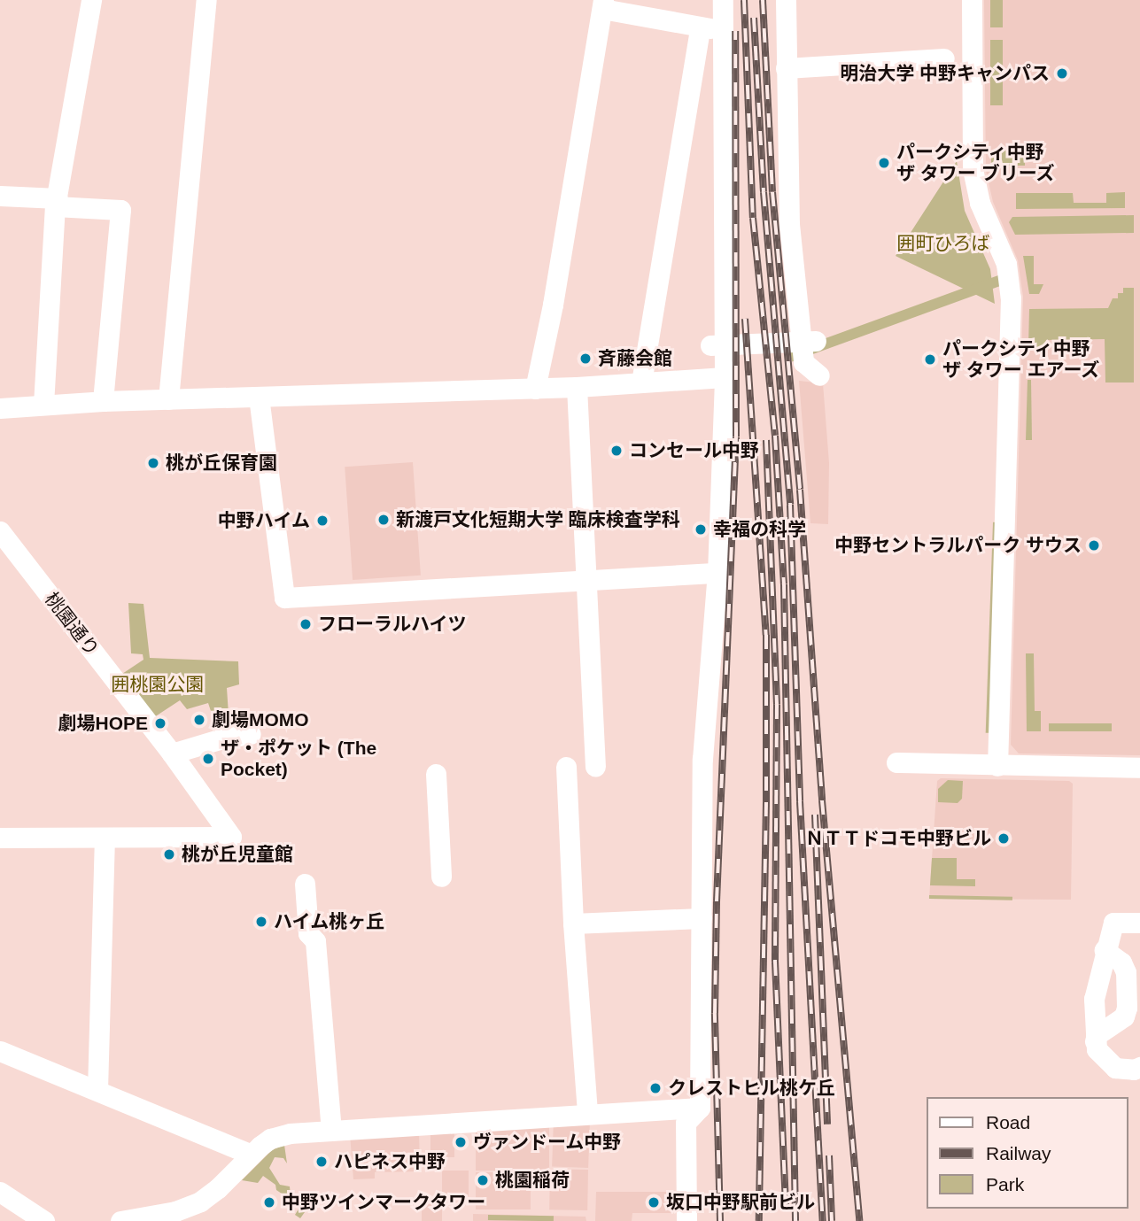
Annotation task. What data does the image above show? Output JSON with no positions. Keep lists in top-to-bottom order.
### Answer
{
  "streets": {
    "street": ["桃園通り"]
  },
  "parks": ["囲町ひろば", "囲桃園公園"],
  "places": [
    "明治大学 中野キャンパス",
    "パークシティ中野 ザ タワー ブリーズ",
    "斉藤会館",
    "パークシティ中野 ザ タワー エアーズ",
    "コンセール中野",
    "桃が丘保育園",
    "新渡戸文化短期大学 臨床検査学科",
    "中野ハイム",
    "幸福の科学",
    "中野セントラルパーク サウス",
    "フローラルハイツ",
    "劇場MOMO",
    "劇場HOPE",
    "ザ・ポケット (The Pocket)",
    "ＮＴＴドコモ中野ビル",
    "桃が丘児童館",
    "ハイム桃ヶ丘",
    "クレストヒル桃ケ丘",
    "ヴァンドーム中野",
    "ハピネス中野",
    "桃園稲荷",
    "中野ツインマークタワー",
    "坂口中野駅前ビル"
  ],
  "legend": ["Road", "Railway", "Park"]
}
